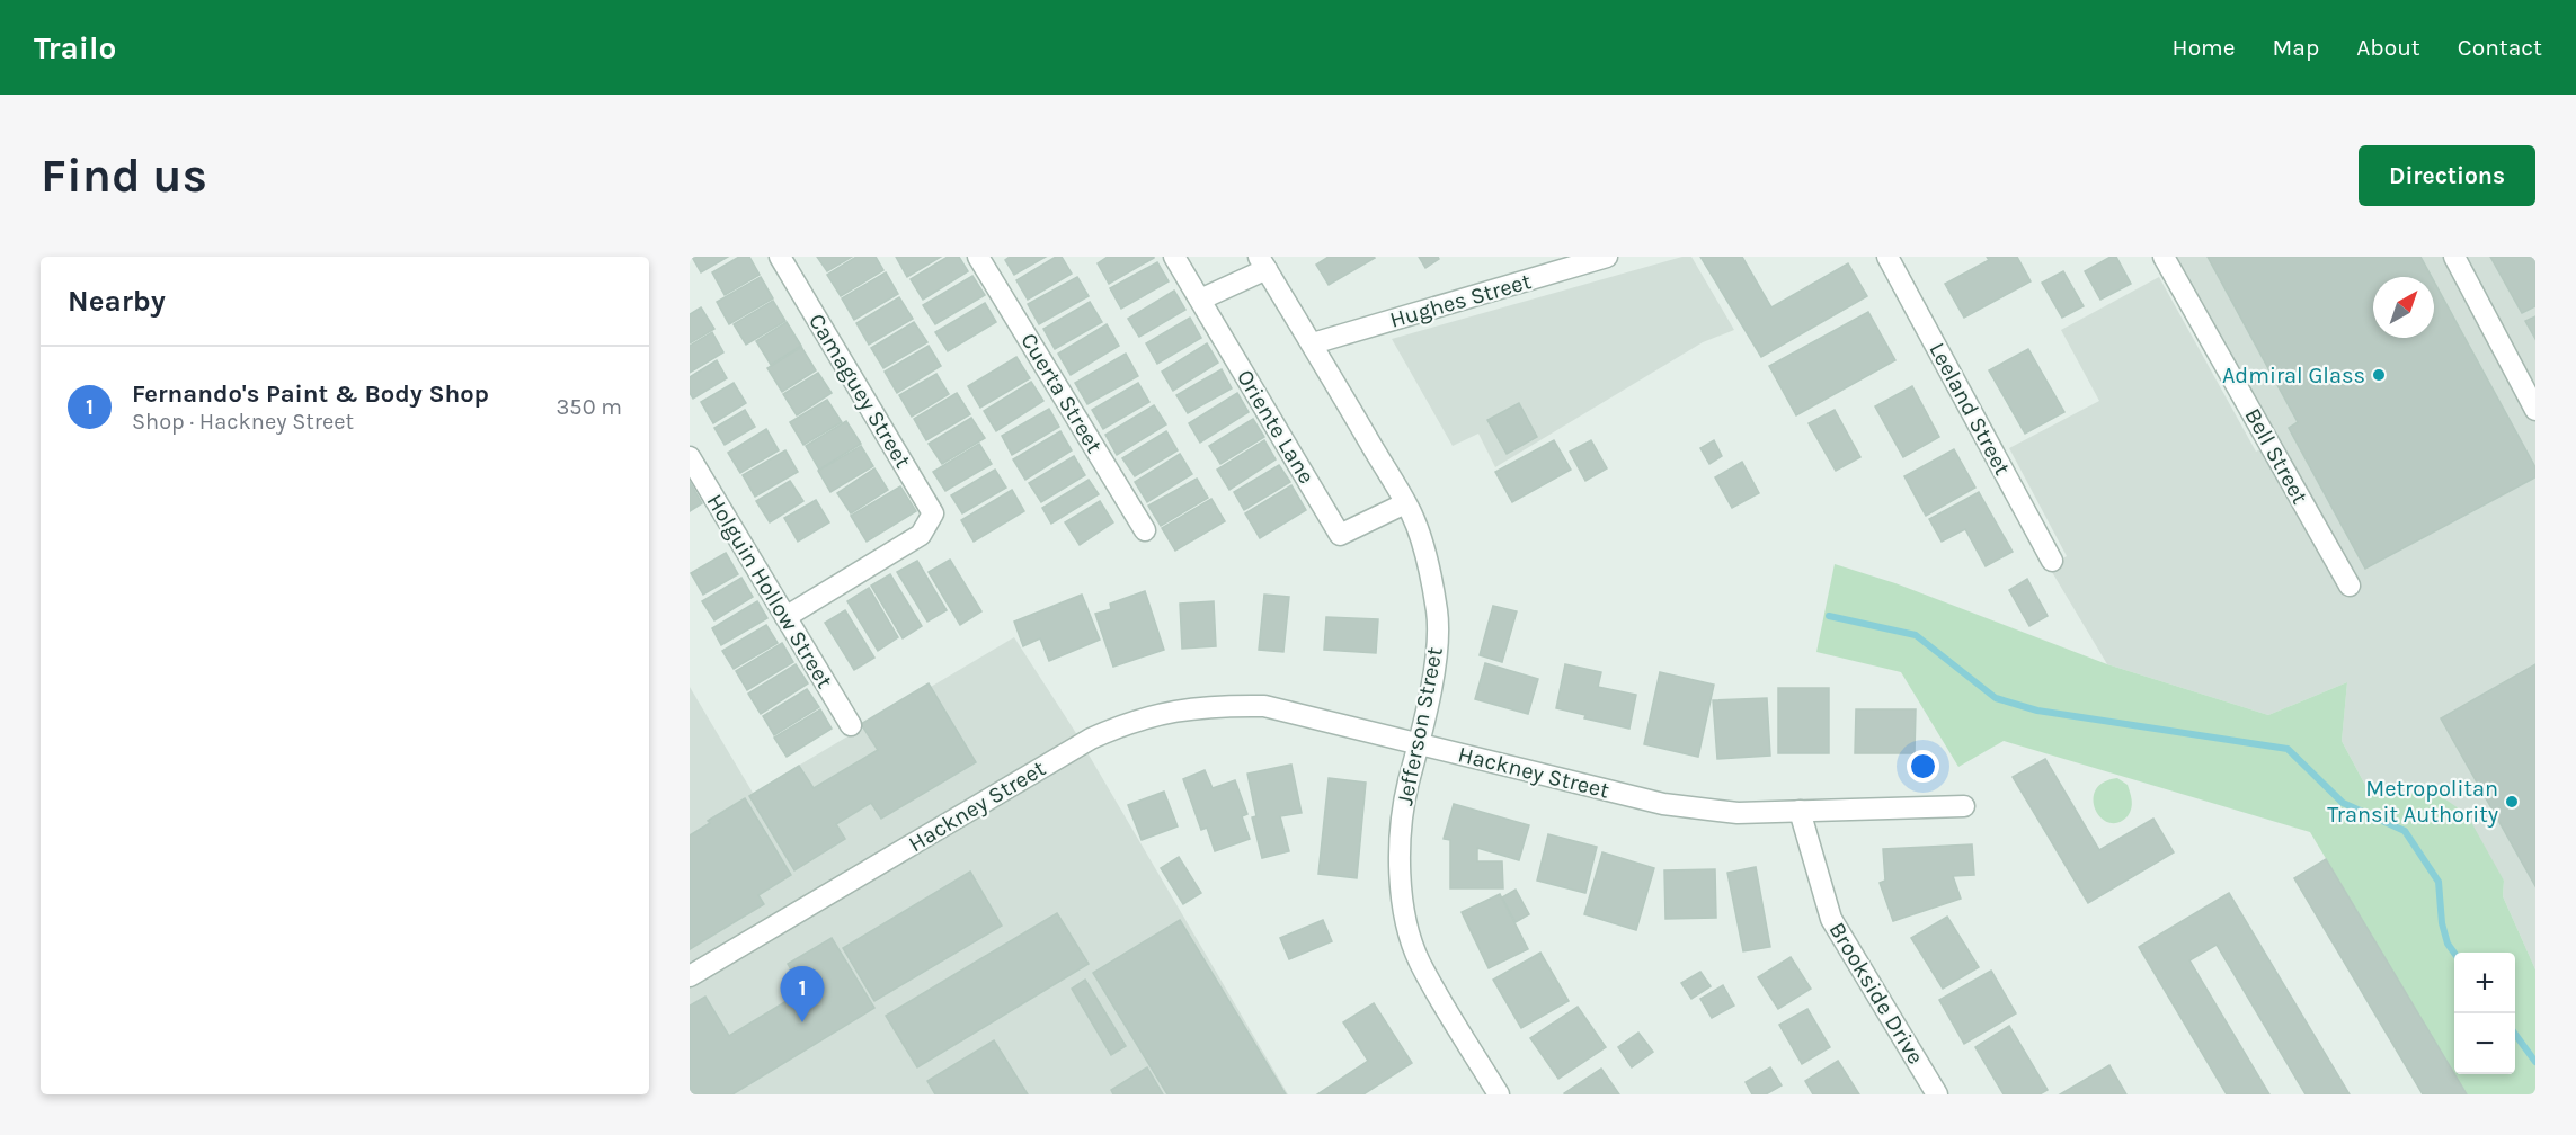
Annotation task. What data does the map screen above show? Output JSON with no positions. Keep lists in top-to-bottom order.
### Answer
{
  "streets": {
    "street": [
      "Hughes Street",
      "Camaguey Street",
      "Cuerta Street",
      "Leeland Street",
      "Oriente Lane",
      "Bell Street",
      "Holguin Hollow Street",
      "Jefferson Street",
      "Hackney Street",
      "Brookside Drive"
    ]
  },
  "crossings": [
    ["Hughes Street", "Jefferson Street"],
    ["Camaguey Street", "Holguin Hollow Street"],
    ["Oriente Lane", "Jefferson Street"],
    ["Jefferson Street", "Hackney Street"],
    ["Hackney Street", "Brookside Drive"]
  ],
  "places": ["Admiral Glass", "Metropolitan Transit Authority"],
  "north": "top right",
  "page": {
    "header": "Trailo",
    "nav": [
      "Home",
      "Map",
      "About",
      "Contact"
    ],
    "buttons": "Directions",
    "title": "Find us",
    "heading": "Nearby",
    "list": [
      {
        "mark": "1",
        "name": "Fernando's Paint & Body Shop",
        "note": "Shop · Hackney Street",
        "value": "350 m"
      }
    ],
    "map_buttons": ["+", "−"],
    "pins": "1"
  }
}
